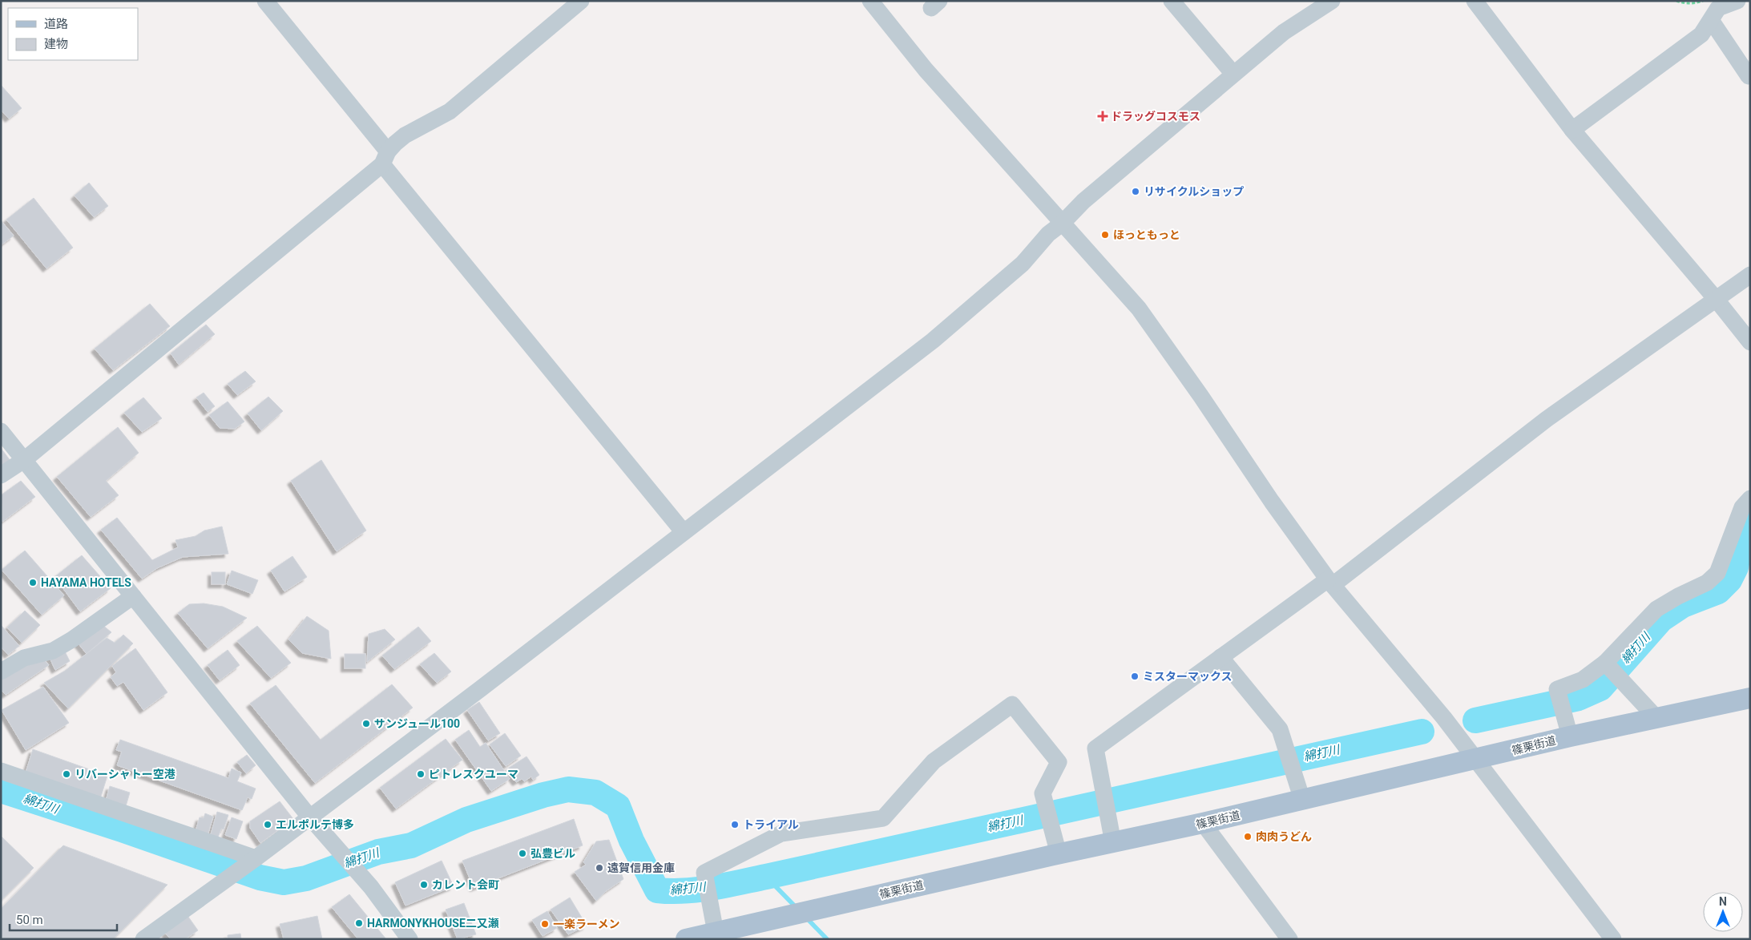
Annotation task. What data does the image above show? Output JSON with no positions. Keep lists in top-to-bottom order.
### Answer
{
  "streets": {
    "main road": ["篠栗街道"]
  },
  "water": ["綿打川"],
  "places": {
    "health": ["ドラッグコスモス"],
    "other": [
      "リサイクルショップ",
      "ほっともっと",
      "HAYAMA HOTELS",
      "ミスターマックス",
      "サンジュール100",
      "リバーシャトー空港",
      "ピトレスクユーマ",
      "エルポルテ博多",
      "トライアル",
      "肉肉うどん",
      "弘豊ビル",
      "遠賀信用金庫",
      "カレント会町",
      "HARMONYKHOUSE二又瀬",
      "一楽ラーメン"
    ]
  },
  "legend": ["道路", "建物"],
  "scale_bar": "50 m",
  "north": "top"
}
